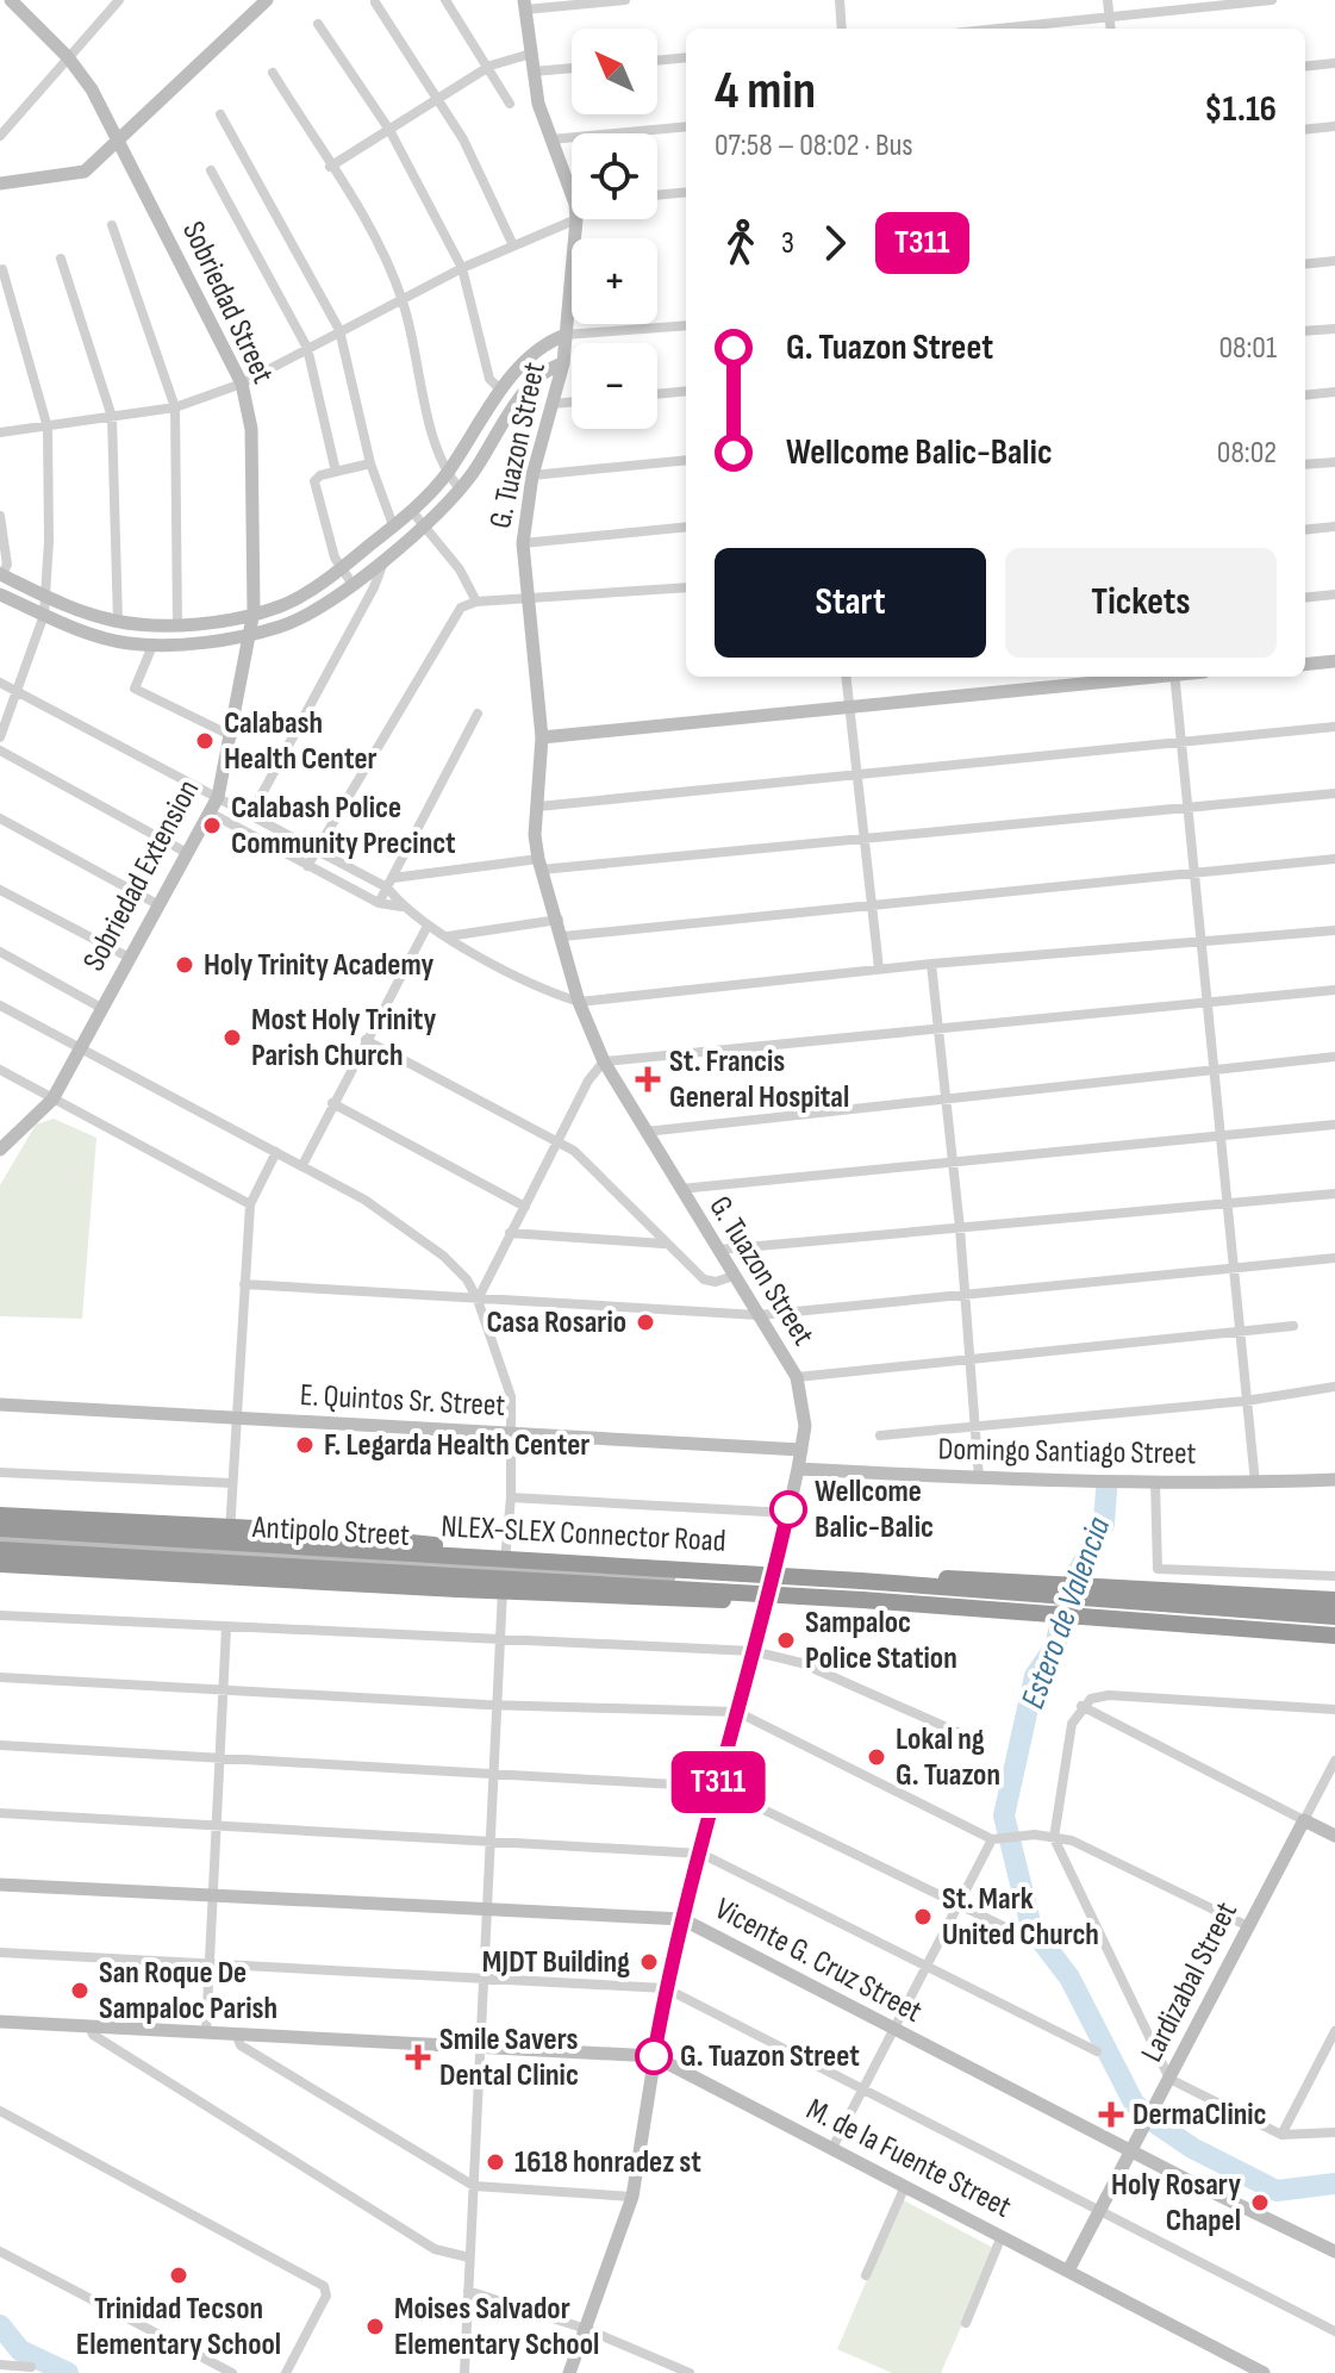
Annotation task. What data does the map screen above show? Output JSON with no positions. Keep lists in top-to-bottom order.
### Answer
{
  "streets": {
    "highway": ["NLEX-SLEX Connector Road"],
    "street": [
      "Sobriedad Street",
      "G. Tuazon Street",
      "Sobriedad Extension",
      "E. Quintos Sr. Street",
      "Domingo Santiago Street",
      "Antipolo Street",
      "Vicente G. Cruz Street",
      "Lardizabal Street",
      "M. de la Fuente Street"
    ]
  },
  "crossings": [
    ["Sobriedad Street", "Sobriedad Extension"],
    ["G. Tuazon Street", "E. Quintos Sr. Street"],
    ["G. Tuazon Street", "Domingo Santiago Street"],
    ["G. Tuazon Street", "Antipolo Street"],
    ["G. Tuazon Street", "Vicente G. Cruz Street"],
    ["G. Tuazon Street", "M. de la Fuente Street"],
    ["Vicente G. Cruz Street", "Lardizabal Street"],
    ["Lardizabal Street", "M. de la Fuente Street"]
  ],
  "water": ["Estero de Valencia"],
  "places": {
    "other": [
      "Calabash Health Center",
      "Calabash Police Community Precinct",
      "Holy Trinity Academy",
      "Most Holy Trinity Parish Church",
      "Casa Rosario",
      "F. Legarda Health Center",
      "Wellcome Balic-Balic",
      "Sampaloc Police Station",
      "Lokal ng G. Tuazon",
      "St. Mark United Church",
      "MJDT Building",
      "San Roque De Sampaloc Parish",
      "G. Tuazon Street",
      "1618 honradez st",
      "Holy Rosary Chapel",
      "Trinidad Tecson Elementary School",
      "Moises Salvador Elementary School"
    ],
    "health": ["St. Francis General Hospital", "Smile Savers Dental Clinic", "DermaClinic"]
  },
  "lines": ["bus line T311"],
  "north": "top left",
  "page": {
    "on_map": "T311",
    "map_buttons": ["+", "−"],
    "heading": ["4 min", "07:58 – 08:02 · Bus", "$1.16"],
    "legs": ["3", "T311"],
    "list": [
      {
        "name": "G. Tuazon Street",
        "value": "08:01"
      },
      {
        "name": "Wellcome Balic-Balic",
        "value": "08:02"
      }
    ],
    "buttons": ["Start", "Tickets"]
  }
}
